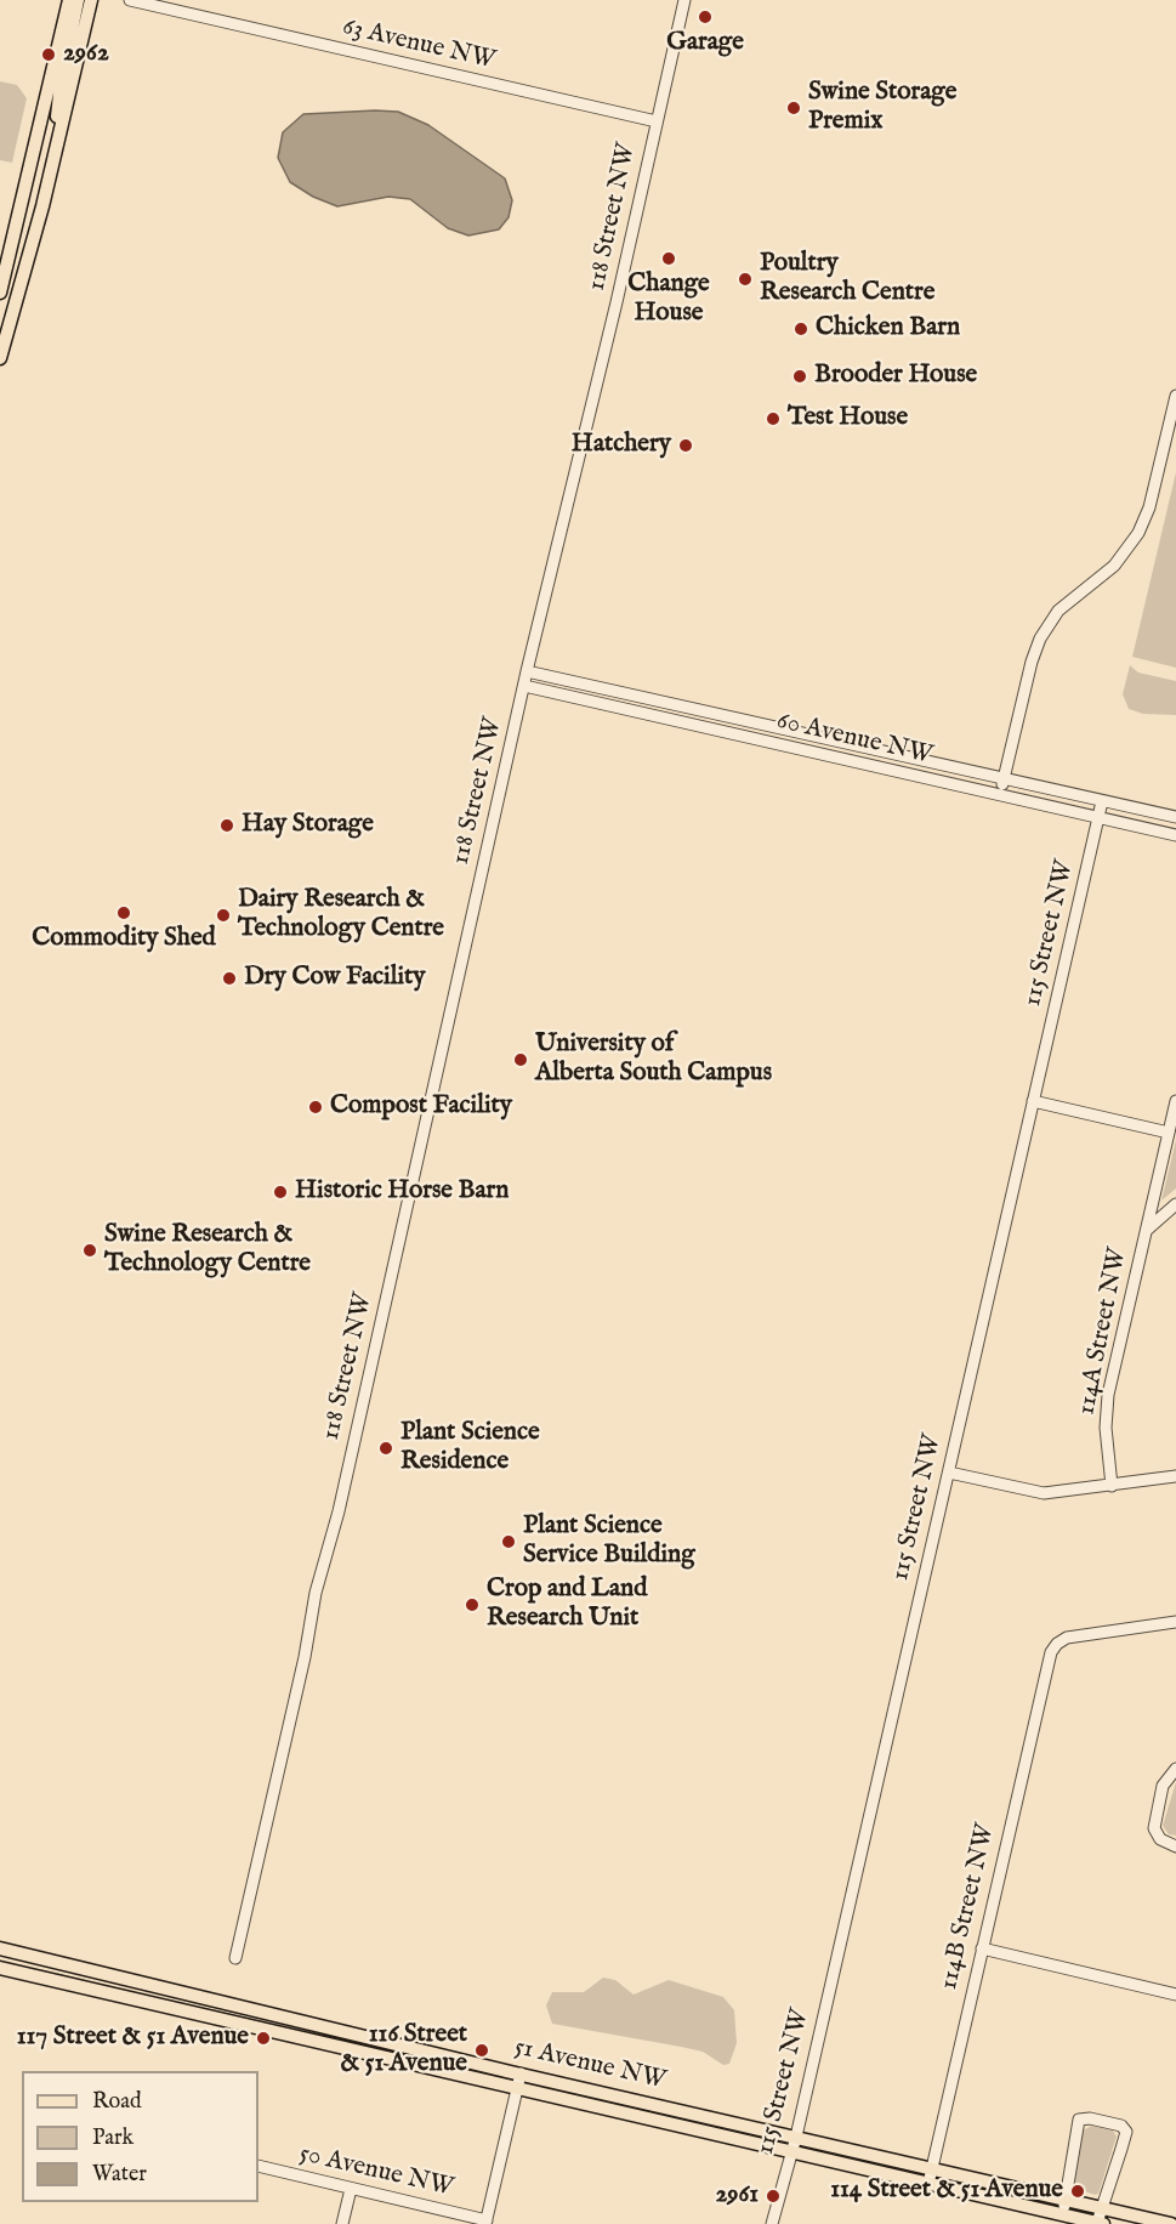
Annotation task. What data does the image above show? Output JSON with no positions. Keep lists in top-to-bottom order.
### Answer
{
  "streets": {
    "main road": ["51 Avenue NW"],
    "street": [
      "63 Avenue NW",
      "118 Street NW",
      "60 Avenue NW",
      "115 Street NW",
      "114A Street NW",
      "114B Street NW",
      "50 Avenue NW"
    ]
  },
  "crossings": [
    ["63 Avenue NW", "118 Street NW"],
    ["118 Street NW", "60 Avenue NW"],
    ["60 Avenue NW", "115 Street NW"],
    ["115 Street NW", "51 Avenue NW"],
    ["114B Street NW", "51 Avenue NW"]
  ],
  "places": [
    "Garage",
    "2962",
    "Swine Storage Premix",
    "Change House",
    "Poultry Research Centre",
    "Chicken Barn",
    "Brooder House",
    "Test House",
    "Hatchery",
    "Hay Storage",
    "Commodity Shed",
    "Dairy Research & Technology Centre",
    "Dry Cow Facility",
    "University of Alberta South Campus",
    "Compost Facility",
    "Historic Horse Barn",
    "Swine Research & Technology Centre",
    "Plant Science Residence",
    "Plant Science Service Building",
    "Crop and Land Research Unit",
    "117 Street & 51 Avenue",
    "116 Street & 51 Avenue",
    "114 Street & 51 Avenue",
    "2961"
  ],
  "legend": ["Road", "Park", "Water"]
}
